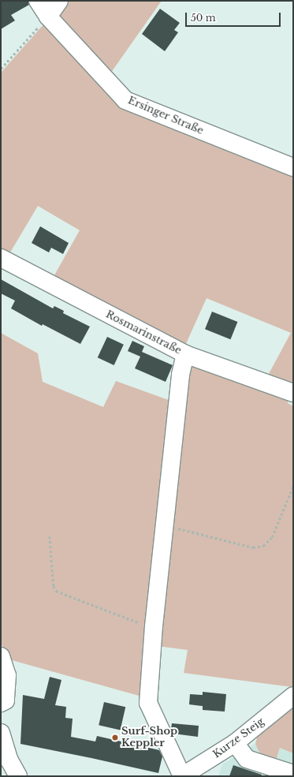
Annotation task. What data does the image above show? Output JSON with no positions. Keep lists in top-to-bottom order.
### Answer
{
  "streets": {
    "street": ["Ersinger Straße", "Rosmarinstraße", "Kurze Steig"]
  },
  "places": ["Surf-Shop Keppler"],
  "scale_bar": "50 m"
}
